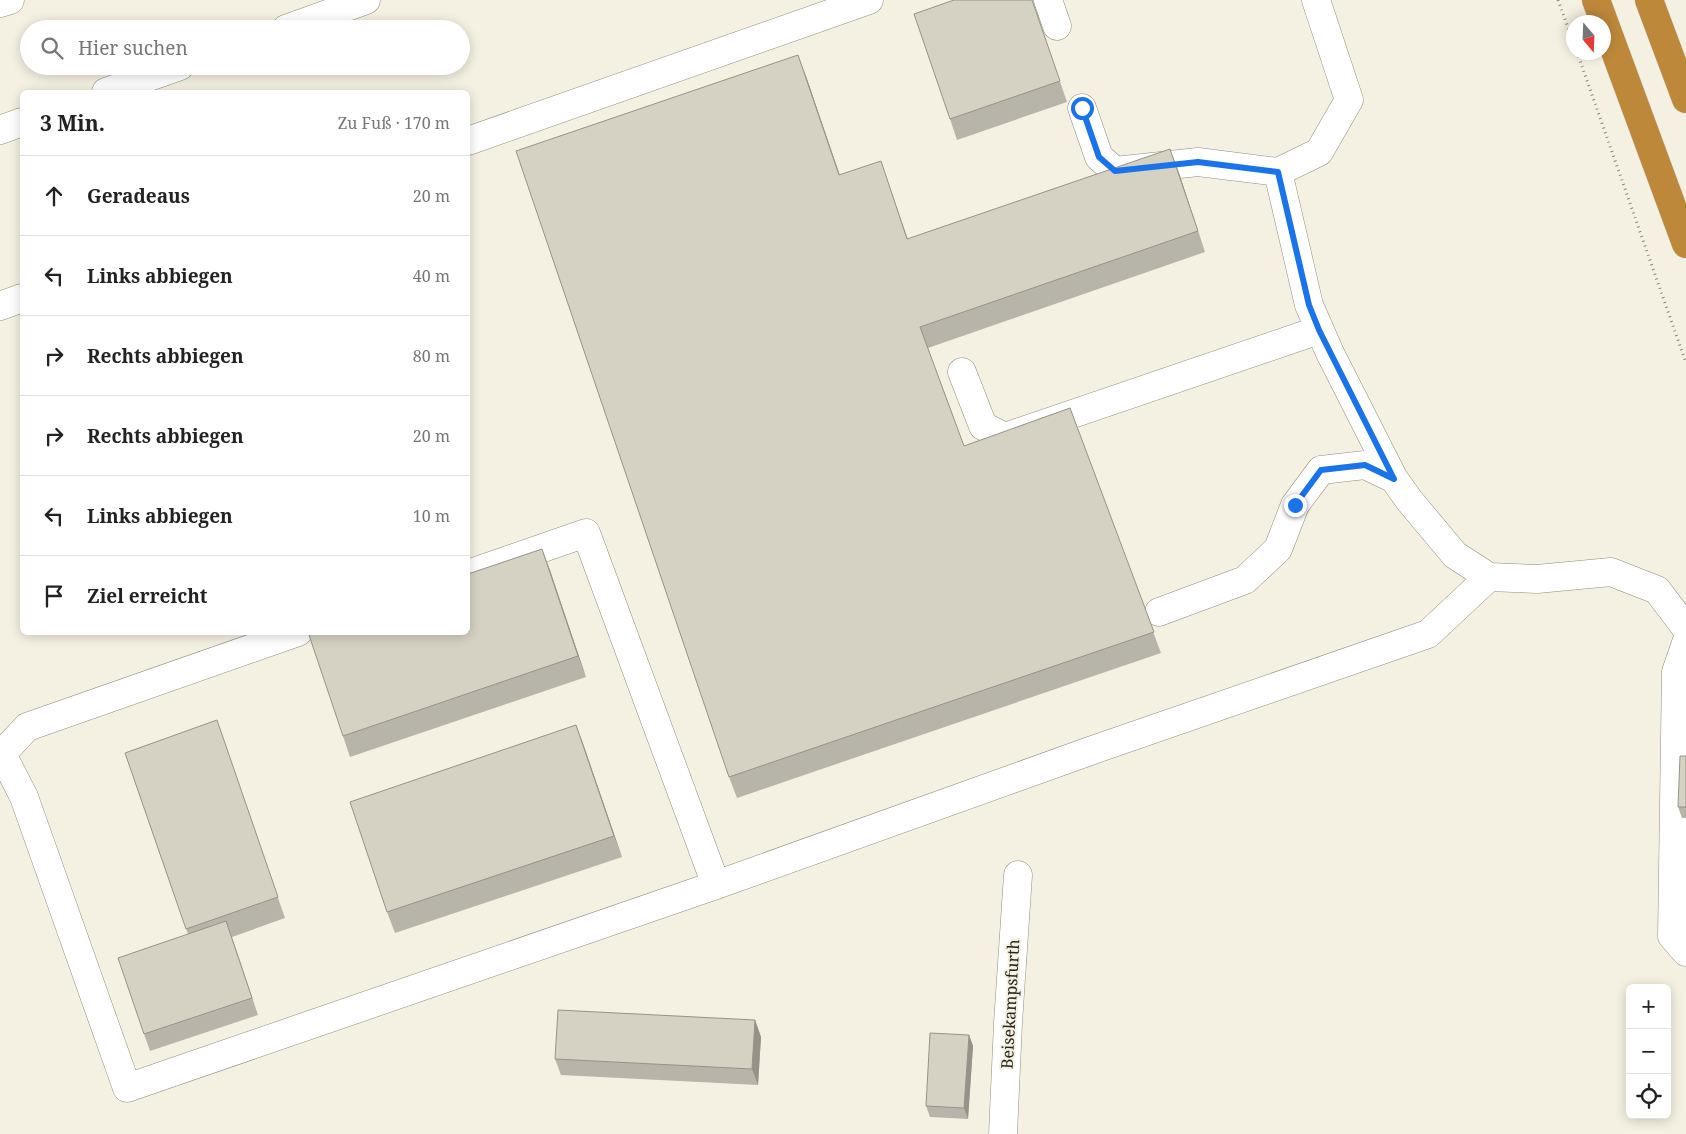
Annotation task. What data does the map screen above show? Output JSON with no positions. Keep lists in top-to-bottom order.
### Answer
{
  "streets": {
    "street": ["Beisekampsfurth"]
  },
  "north": "bottom",
  "page": {
    "search": "Hier suchen",
    "heading": ["3 Min.", "Zu Fuß · 170 m"],
    "list": [
      ["Geradeaus", "20 m"],
      ["Links abbiegen", "40 m"],
      ["Rechts abbiegen", "80 m"],
      ["Rechts abbiegen", "20 m"],
      ["Links abbiegen", "10 m"],
      "Ziel erreicht"
    ],
    "map_buttons": ["+", "−"]
  }
}
